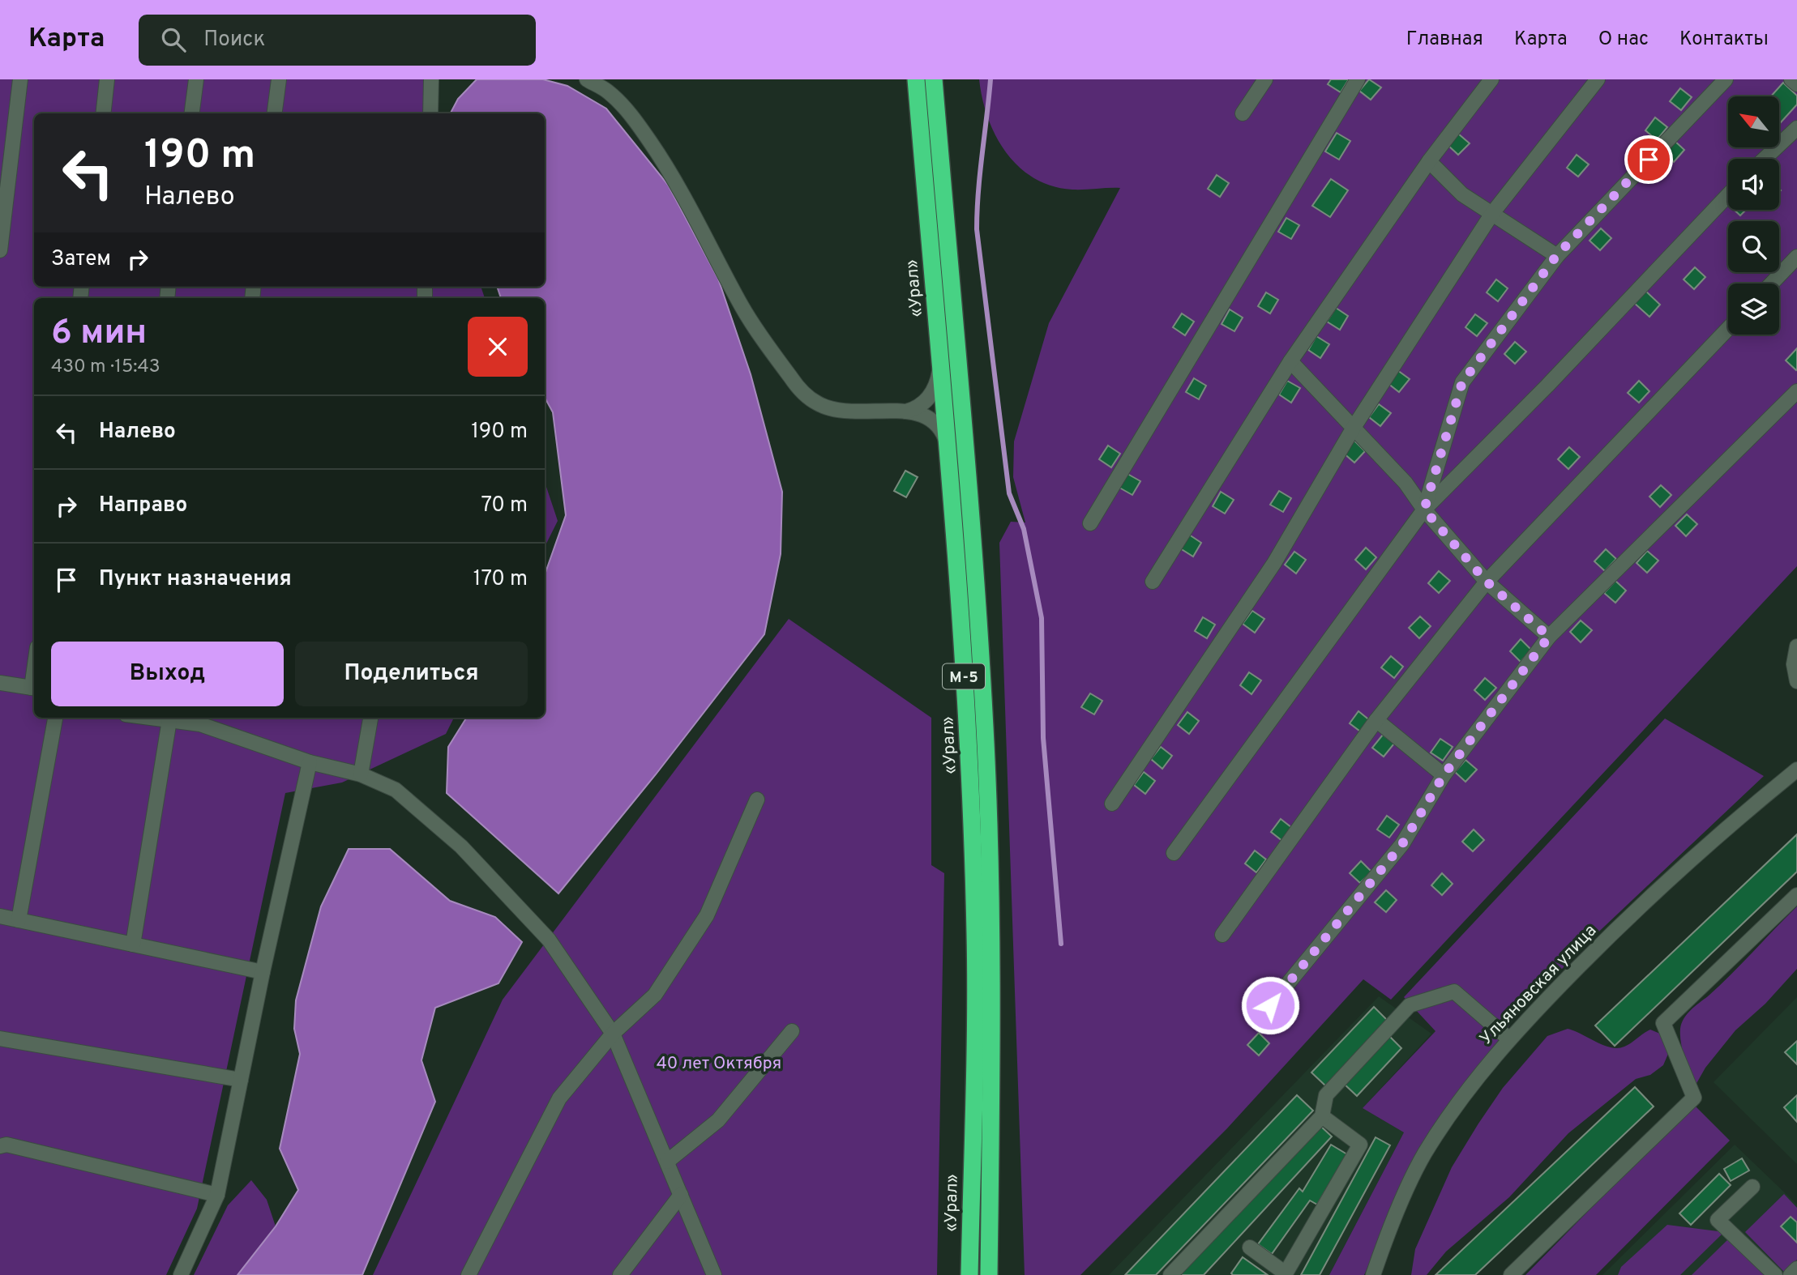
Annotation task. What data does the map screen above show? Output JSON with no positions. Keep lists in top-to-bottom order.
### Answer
{
  "streets": {
    "highway": ["«Урал»", "М-5"],
    "street": ["Ульяновская улица"]
  },
  "parks": ["40 лет Октября"],
  "north": "top left",
  "page": {
    "header": "Карта",
    "search": "Поиск",
    "nav": [
      "Главная",
      "Карта",
      "О нас",
      "Контакты"
    ],
    "turn": ["190 m", "Налево"],
    "then": "Затем",
    "heading": ["6 мин", "430 m · 15:43"],
    "list": [
      {
        "name": "Налево",
        "value": "190 m"
      },
      {
        "name": "Направо",
        "value": "70 m"
      },
      {
        "name": "Пункт назначения",
        "value": "170 m"
      }
    ],
    "buttons": ["Выход", "Поделиться"]
  }
}
